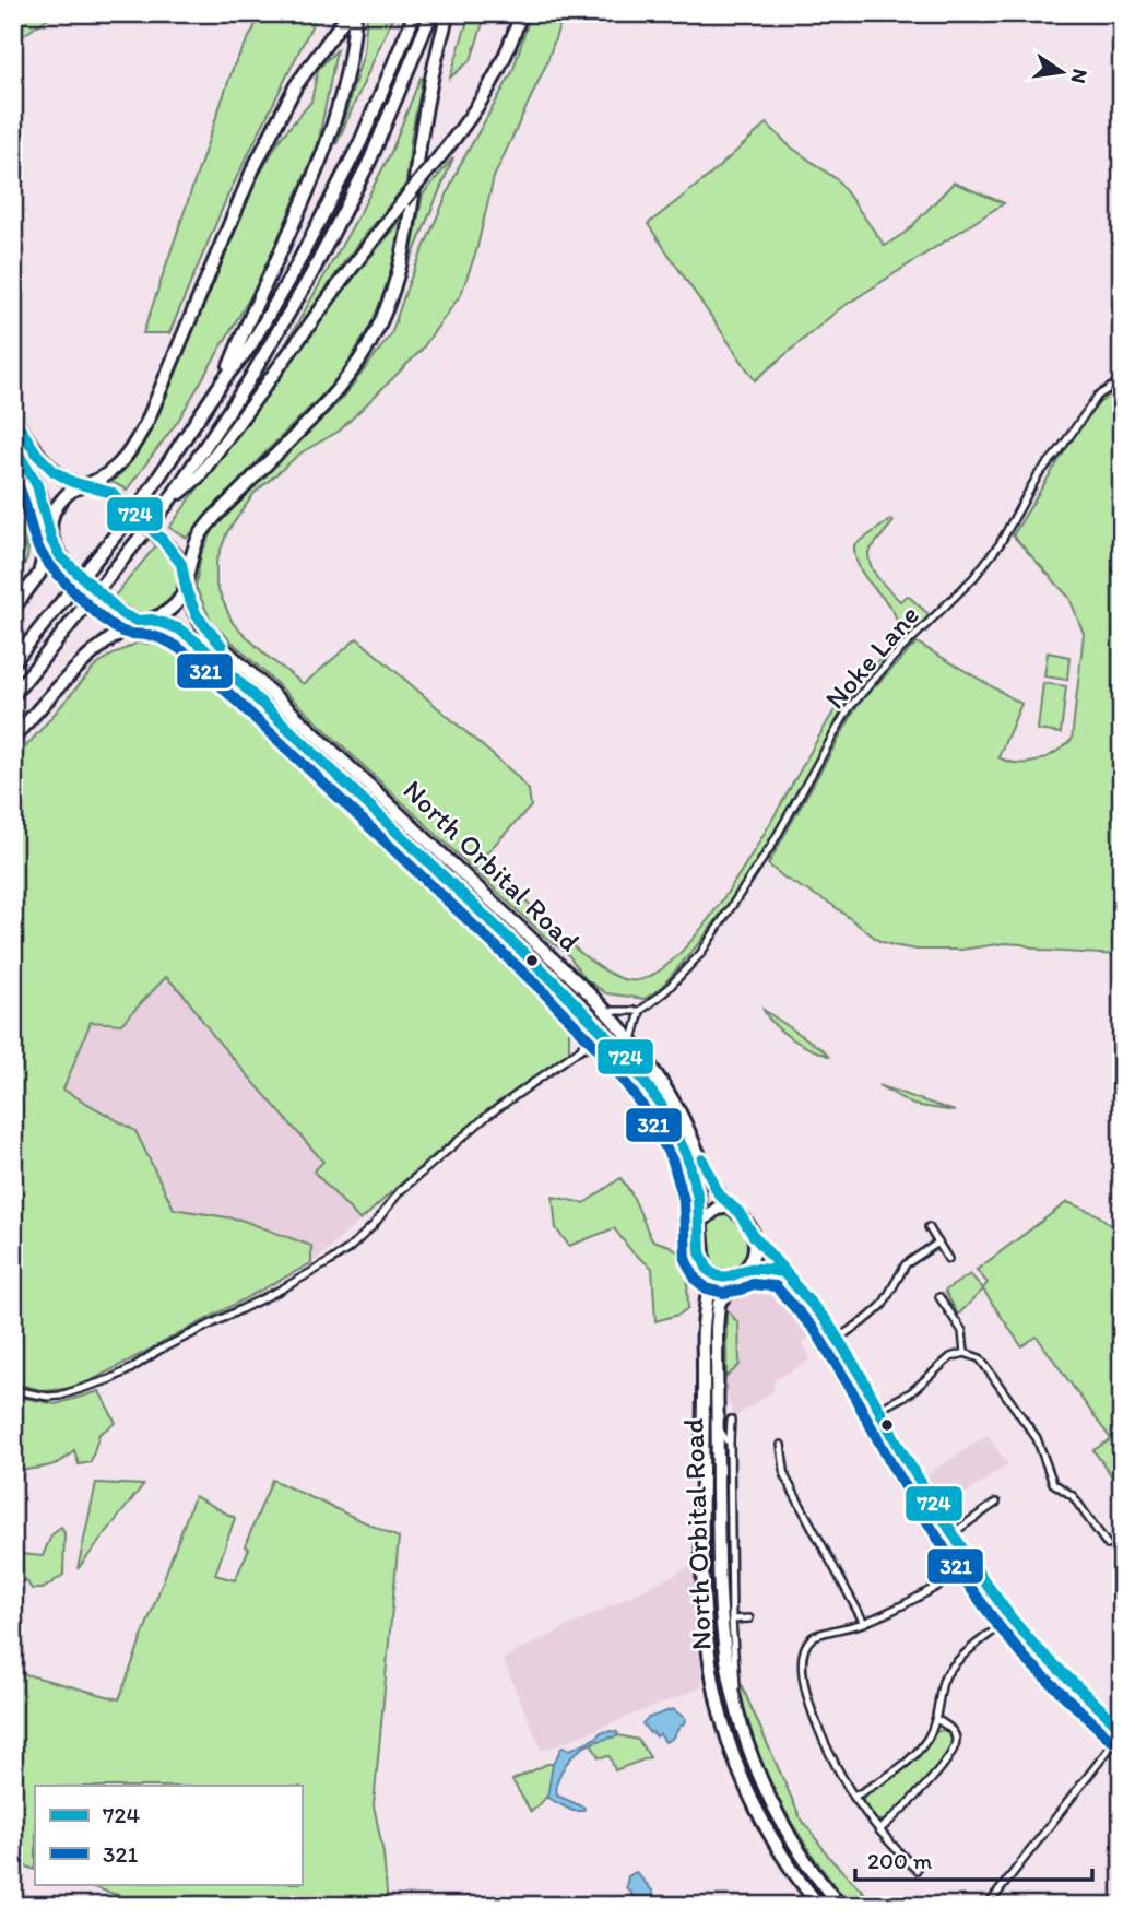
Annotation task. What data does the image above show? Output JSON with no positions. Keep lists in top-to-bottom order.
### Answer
{
  "streets": {
    "highway": ["North Orbital Road"],
    "street": ["Noke Lane"]
  },
  "lines": ["transit line 724", "transit line 321"],
  "legend": ["724", "321"],
  "scale_bar": "200 m",
  "north": "right"
}
